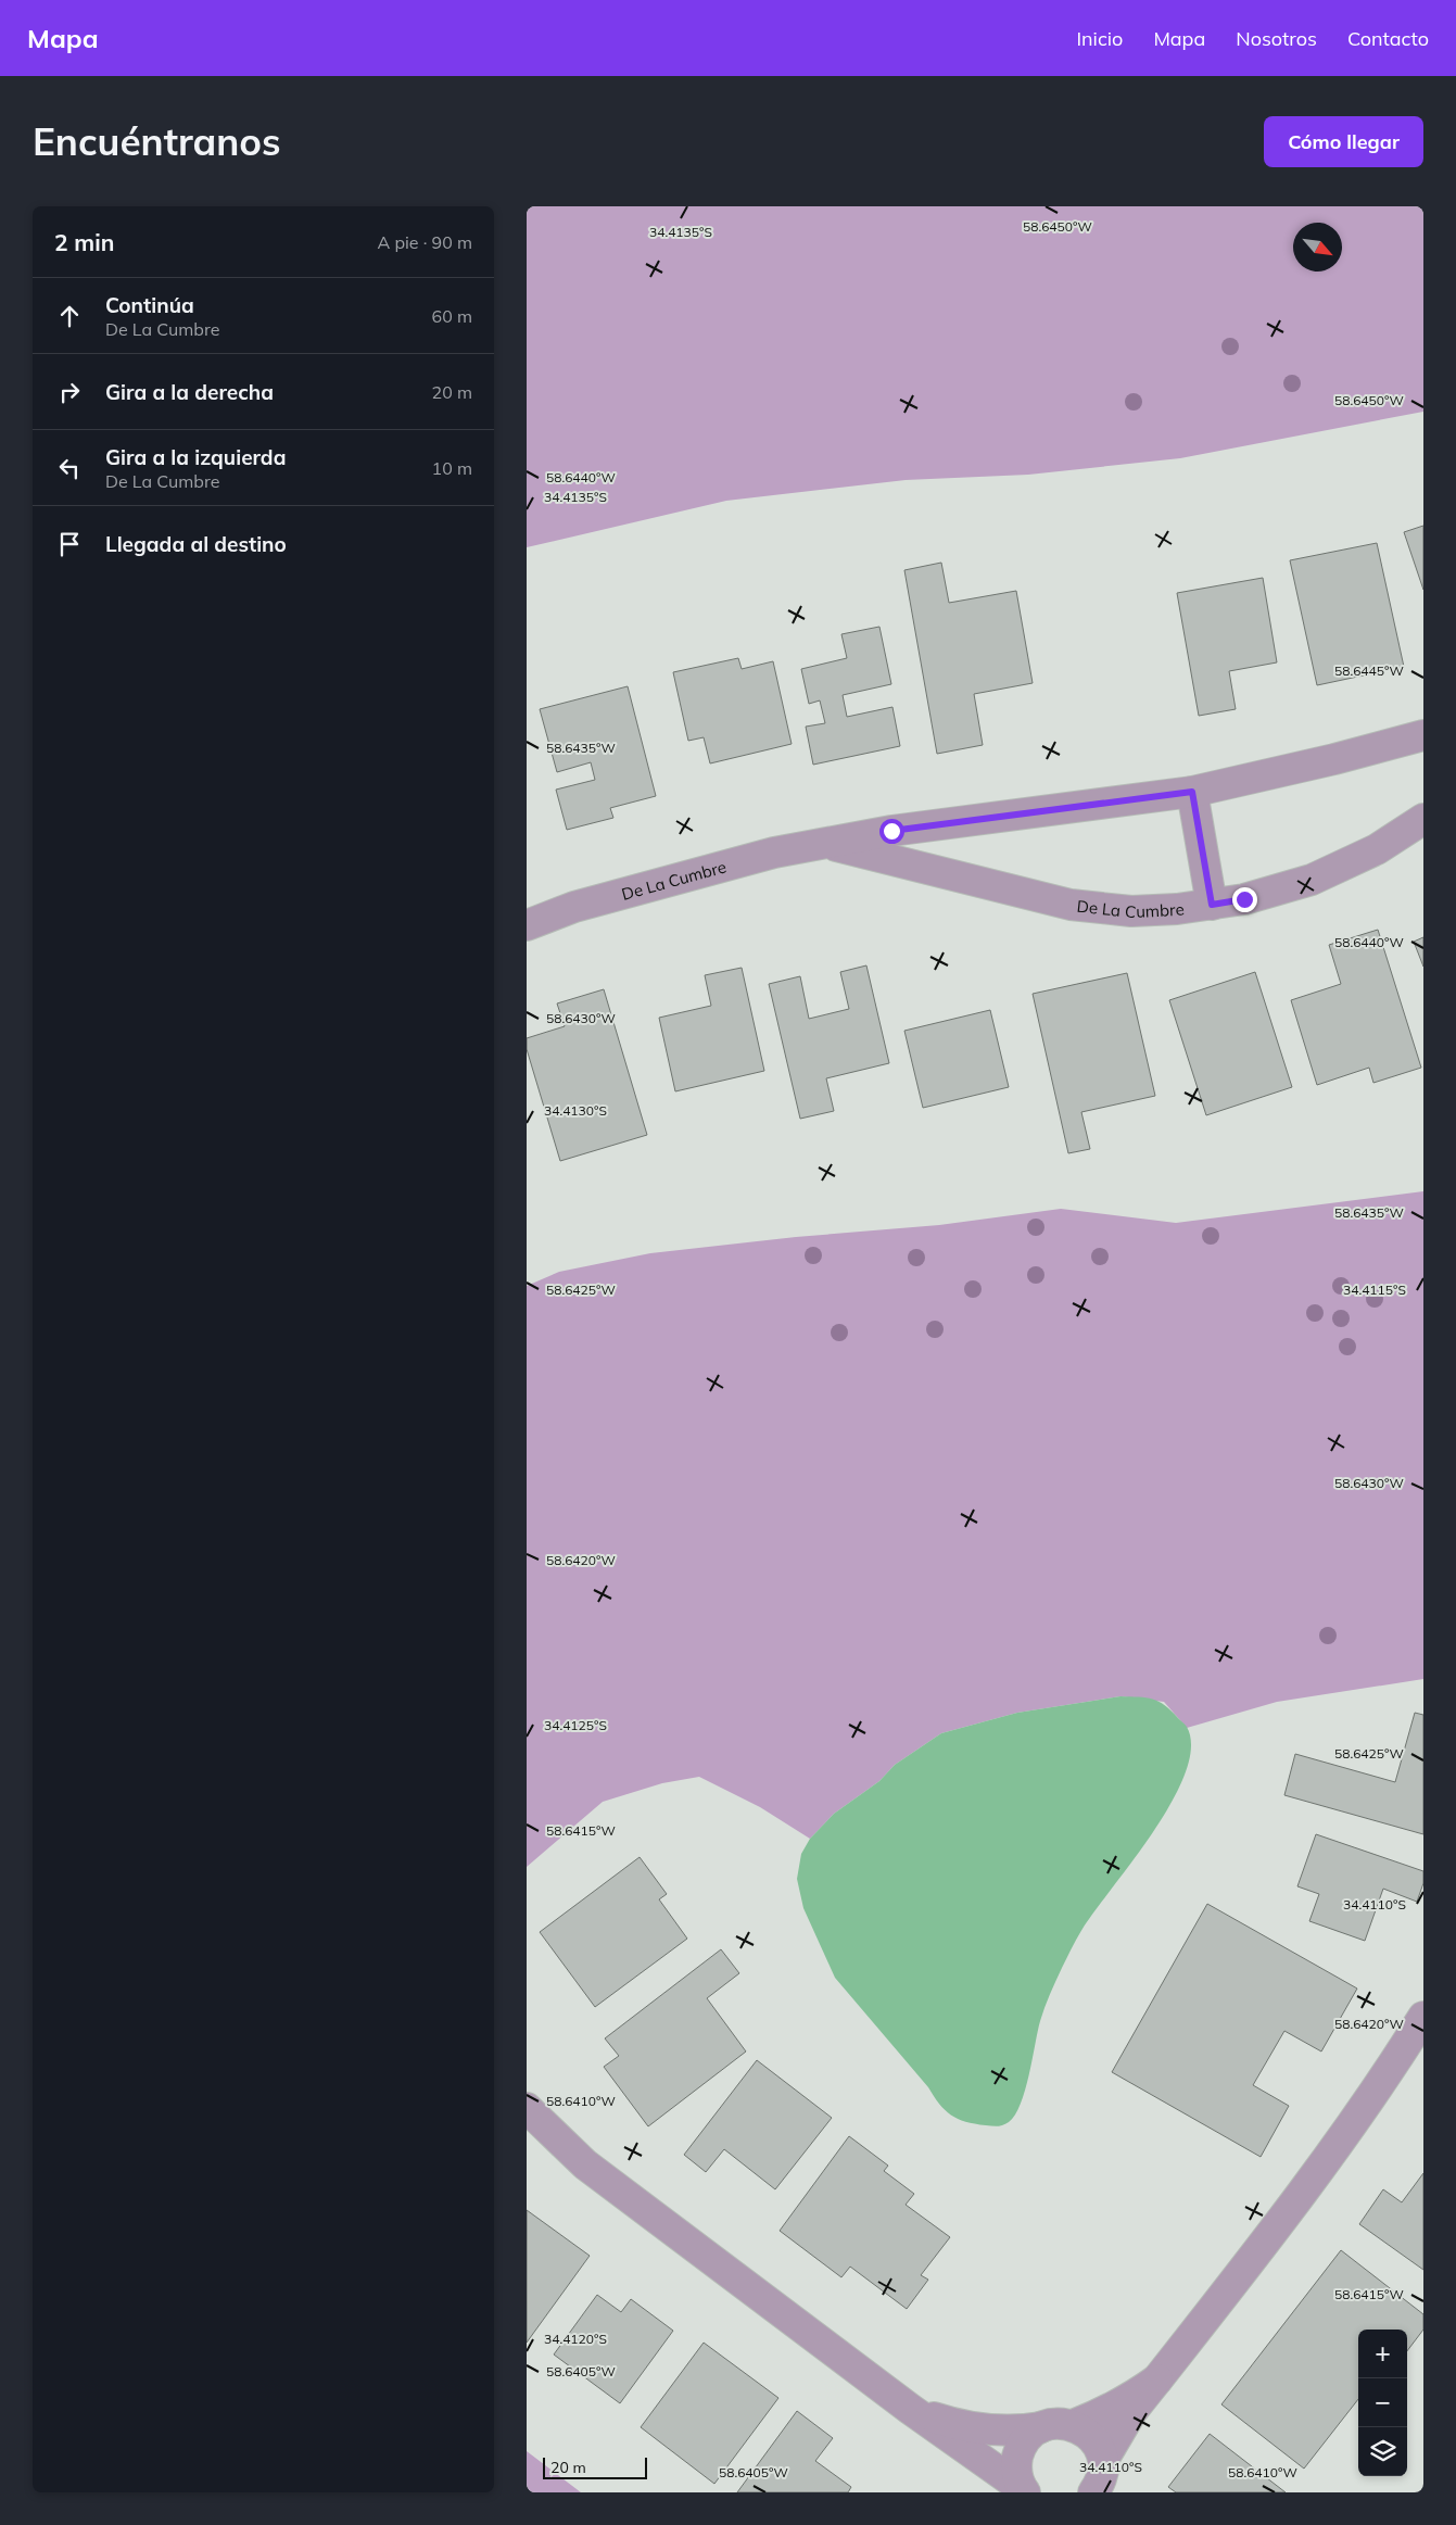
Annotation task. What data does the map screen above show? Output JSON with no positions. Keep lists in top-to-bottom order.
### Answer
{
  "streets": {
    "street": ["De La Cumbre"]
  },
  "scale_bar": "20 m",
  "north": "bottom right",
  "page": {
    "header": "Mapa",
    "nav": [
      "Inicio",
      "Mapa",
      "Nosotros",
      "Contacto"
    ],
    "buttons": "Cómo llegar",
    "title": "Encuéntranos",
    "heading": ["2 min", "A pie · 90 m"],
    "list": [
      ["Continúa", "De La Cumbre", "60 m"],
      ["Gira a la derecha", "20 m"],
      ["Gira a la izquierda", "De La Cumbre", "10 m"],
      "Llegada al destino"
    ],
    "map_buttons": ["+", "−"],
    "scale": "20 m"
  },
  "coordinates": [
    "58.6450°W",
    "34.4135°S",
    "58.6440°W",
    "58.6445°W",
    "58.6435°W",
    "58.6430°W",
    "34.4130°S",
    "58.6425°W",
    "34.4115°S",
    "58.6420°W",
    "34.4125°S",
    "58.6415°W",
    "34.4110°S",
    "58.6410°W",
    "34.4120°S",
    "58.6405°W"
  ]
}
